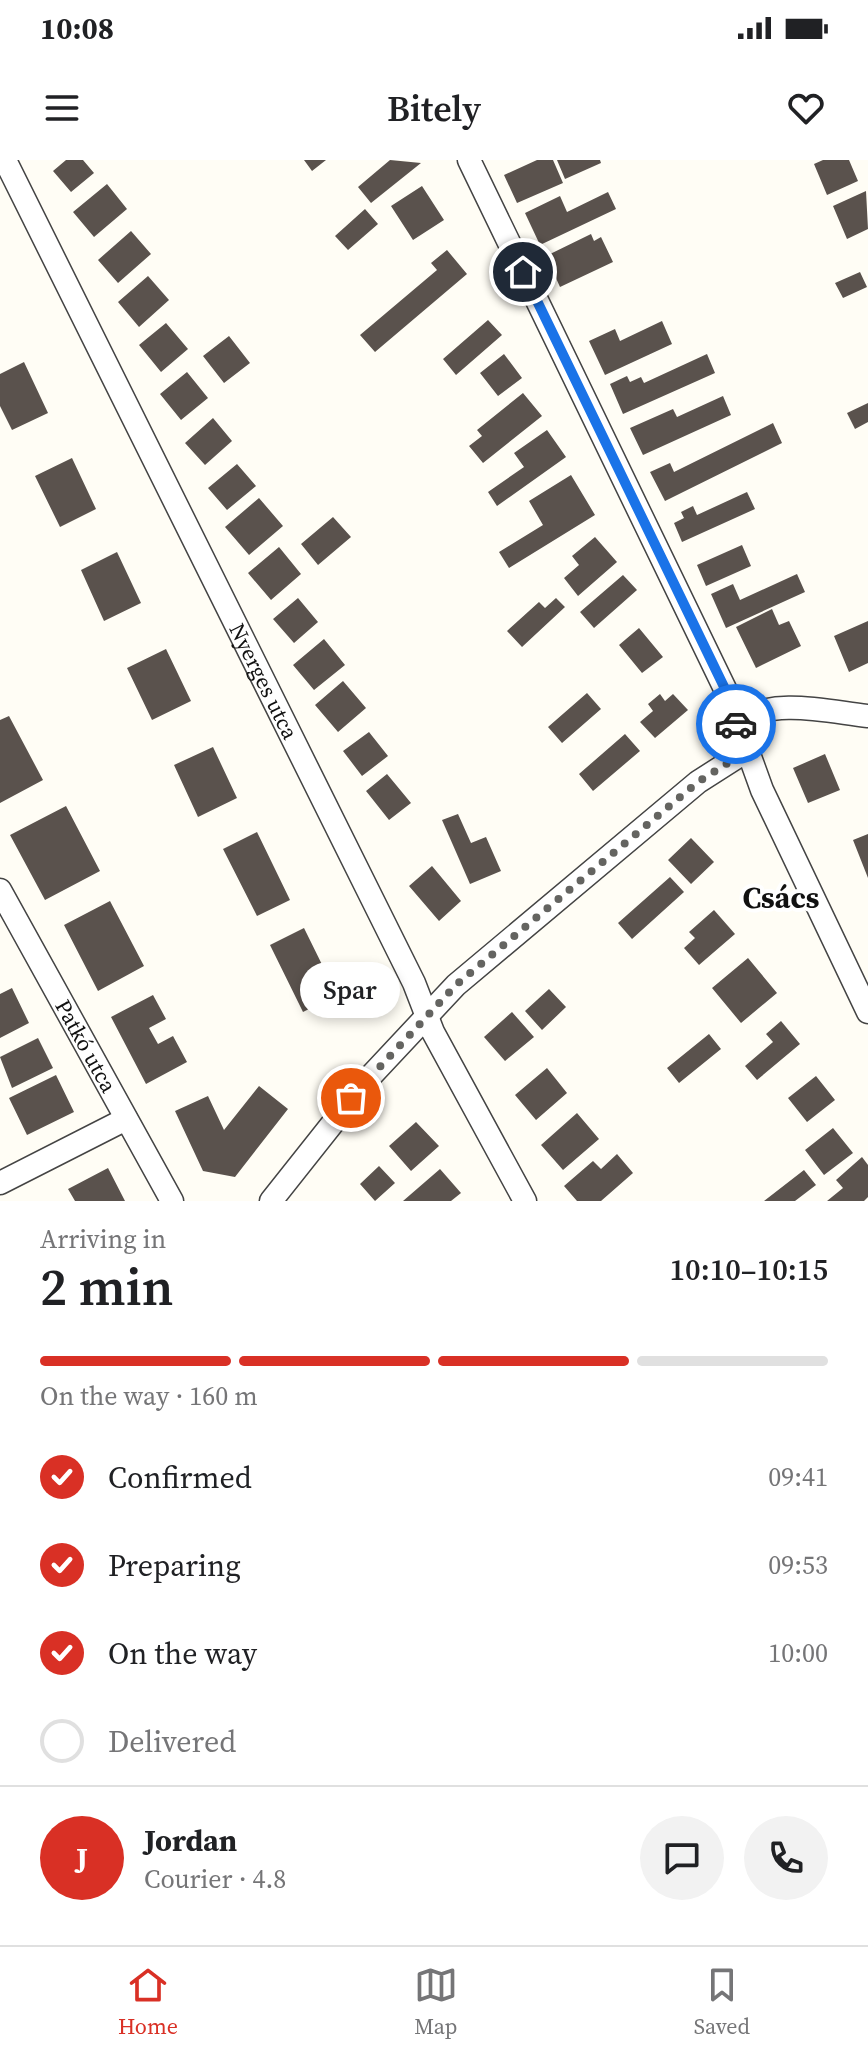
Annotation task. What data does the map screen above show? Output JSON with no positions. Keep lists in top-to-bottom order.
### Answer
{
  "streets": {
    "street": ["Nyerges utca", "Patkó utca"]
  },
  "districts": ["Csács"],
  "places": ["Spar"],
  "page": {
    "status": "10:08",
    "header": "Bitely",
    "bubble": "Spar",
    "heading": ["2 min", "Arriving in", "10:10–10:15"],
    "panel": ["Jordan", "Courier · 4.8"],
    "bar": "On the way · 160 m",
    "list": [
      ["Confirmed", "09:41"],
      ["Preparing", "09:53"],
      ["On the way", "10:00"],
      "Delivered"
    ],
    "round": "J",
    "tabs": ["Home", "Map", "Saved"]
  }
}
